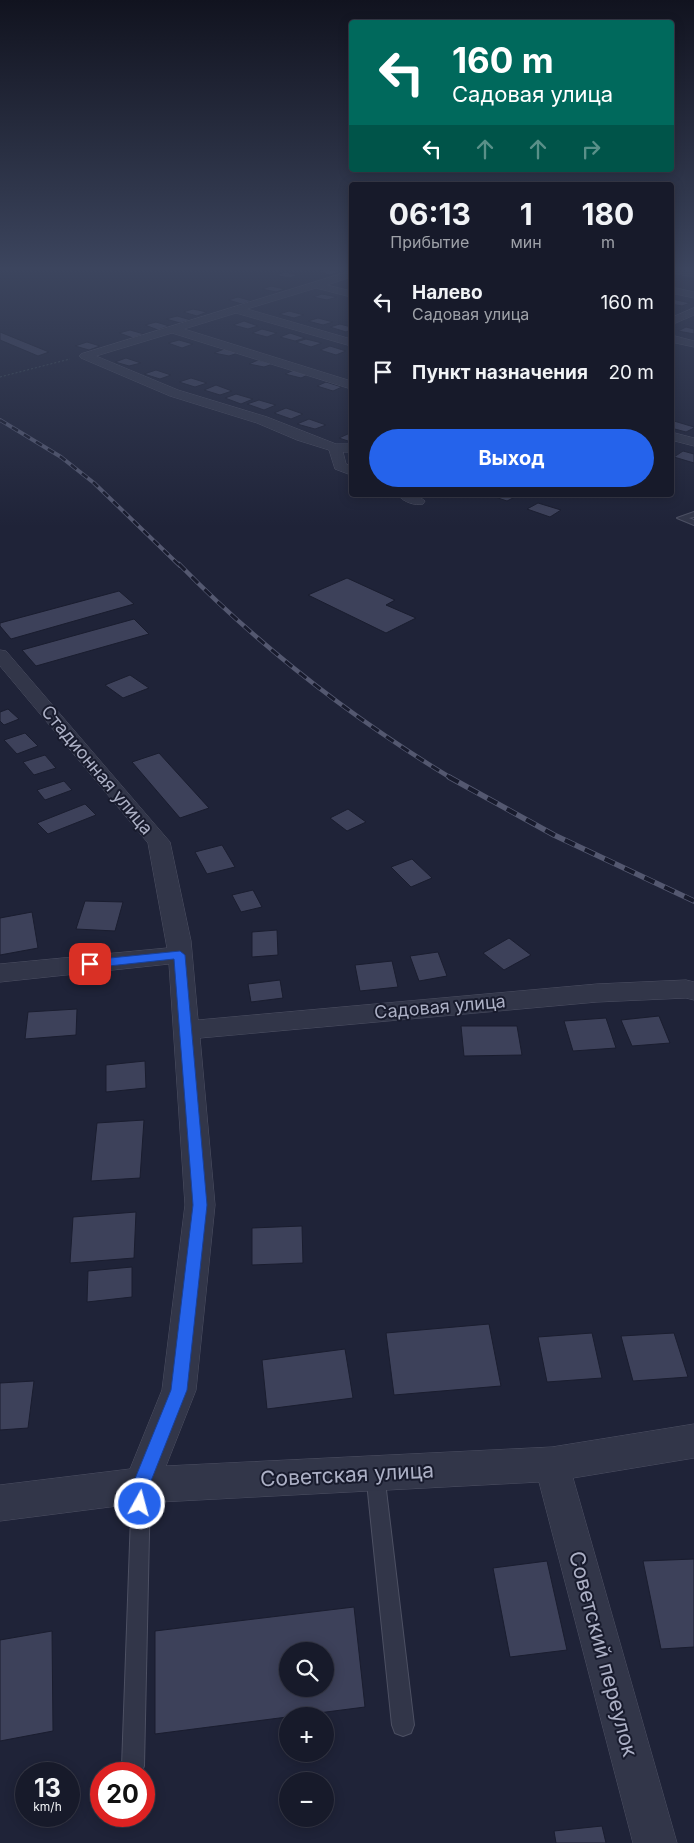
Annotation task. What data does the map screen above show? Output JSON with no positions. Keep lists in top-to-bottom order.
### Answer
{
  "streets": {
    "street": [
      "Стадионная улица",
      "Садовая улица",
      "Советская улица",
      "Советский переулок"
    ]
  },
  "crossings": [
    ["Стадионная улица", "Садовая улица"],
    ["Стадионная улица", "Советская улица"],
    ["Советская улица", "Советский переулок"]
  ],
  "page": {
    "turn": ["160 m", "Садовая улица"],
    "eta": [
      "06:13",
      "Прибытие",
      "1",
      "мин",
      "180",
      "m"
    ],
    "list": [
      {
        "name": "Налево",
        "note": "Садовая улица",
        "value": "160 m"
      },
      {
        "name": "Пункт назначения",
        "value": "20 m"
      }
    ],
    "buttons": "Выход",
    "map_buttons": ["+", "−"],
    "speed": "13 km/h",
    "limit": "20"
  }
}
